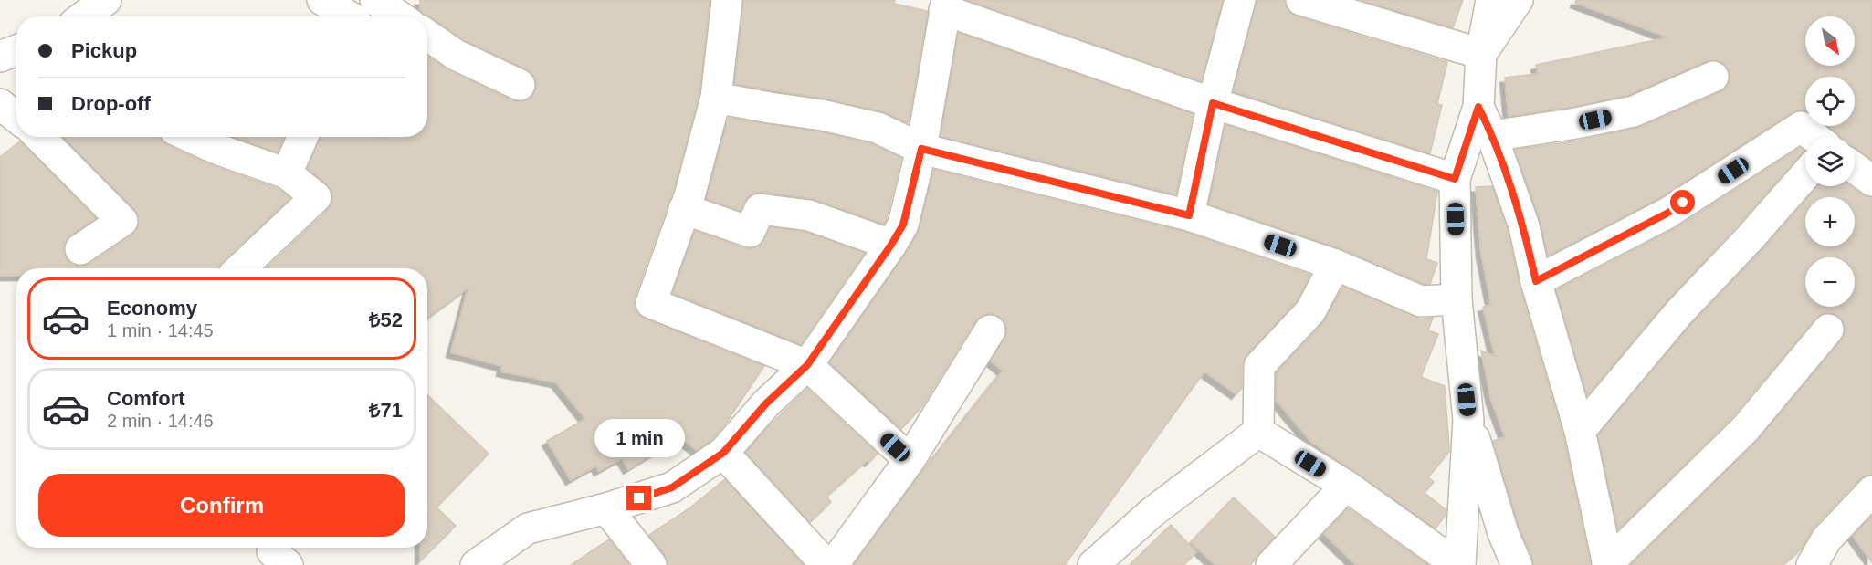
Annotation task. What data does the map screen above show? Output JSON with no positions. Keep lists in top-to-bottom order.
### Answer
{
  "north": "bottom right",
  "page": {
    "map_buttons": ["+", "−"],
    "banner": ["Pickup", "Drop-off"],
    "list": [
      {
        "name": "Economy",
        "note": "1 min · 14:45",
        "value": "₺52"
      },
      {
        "name": "Comfort",
        "note": "2 min · 14:46",
        "value": "₺71"
      }
    ],
    "bubble": "1 min",
    "buttons": "Confirm"
  }
}
